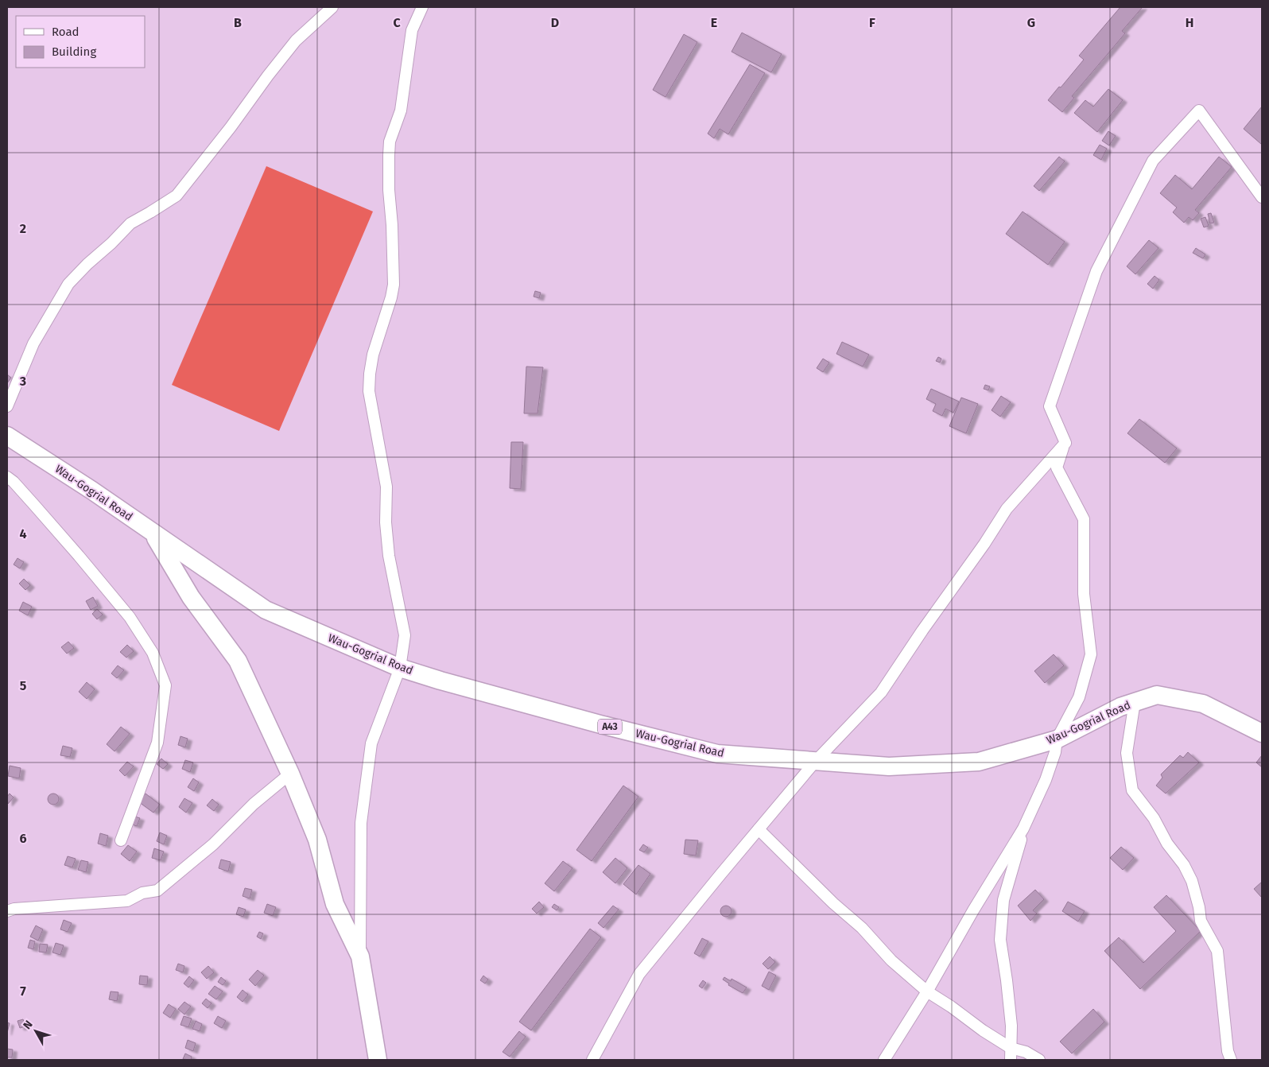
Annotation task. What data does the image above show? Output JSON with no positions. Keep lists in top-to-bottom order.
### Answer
{
  "streets": {
    "main road": ["Wau-Gogrial Road", "A43"]
  },
  "legend": ["Road", "Building"],
  "north": "top left",
  "grid": {
    "columns": [
      "B",
      "C",
      "D",
      "E",
      "F",
      "G",
      "H"
    ],
    "rows": [
      "2",
      "3",
      "4",
      "5",
      "6",
      "7"
    ]
  }
}
